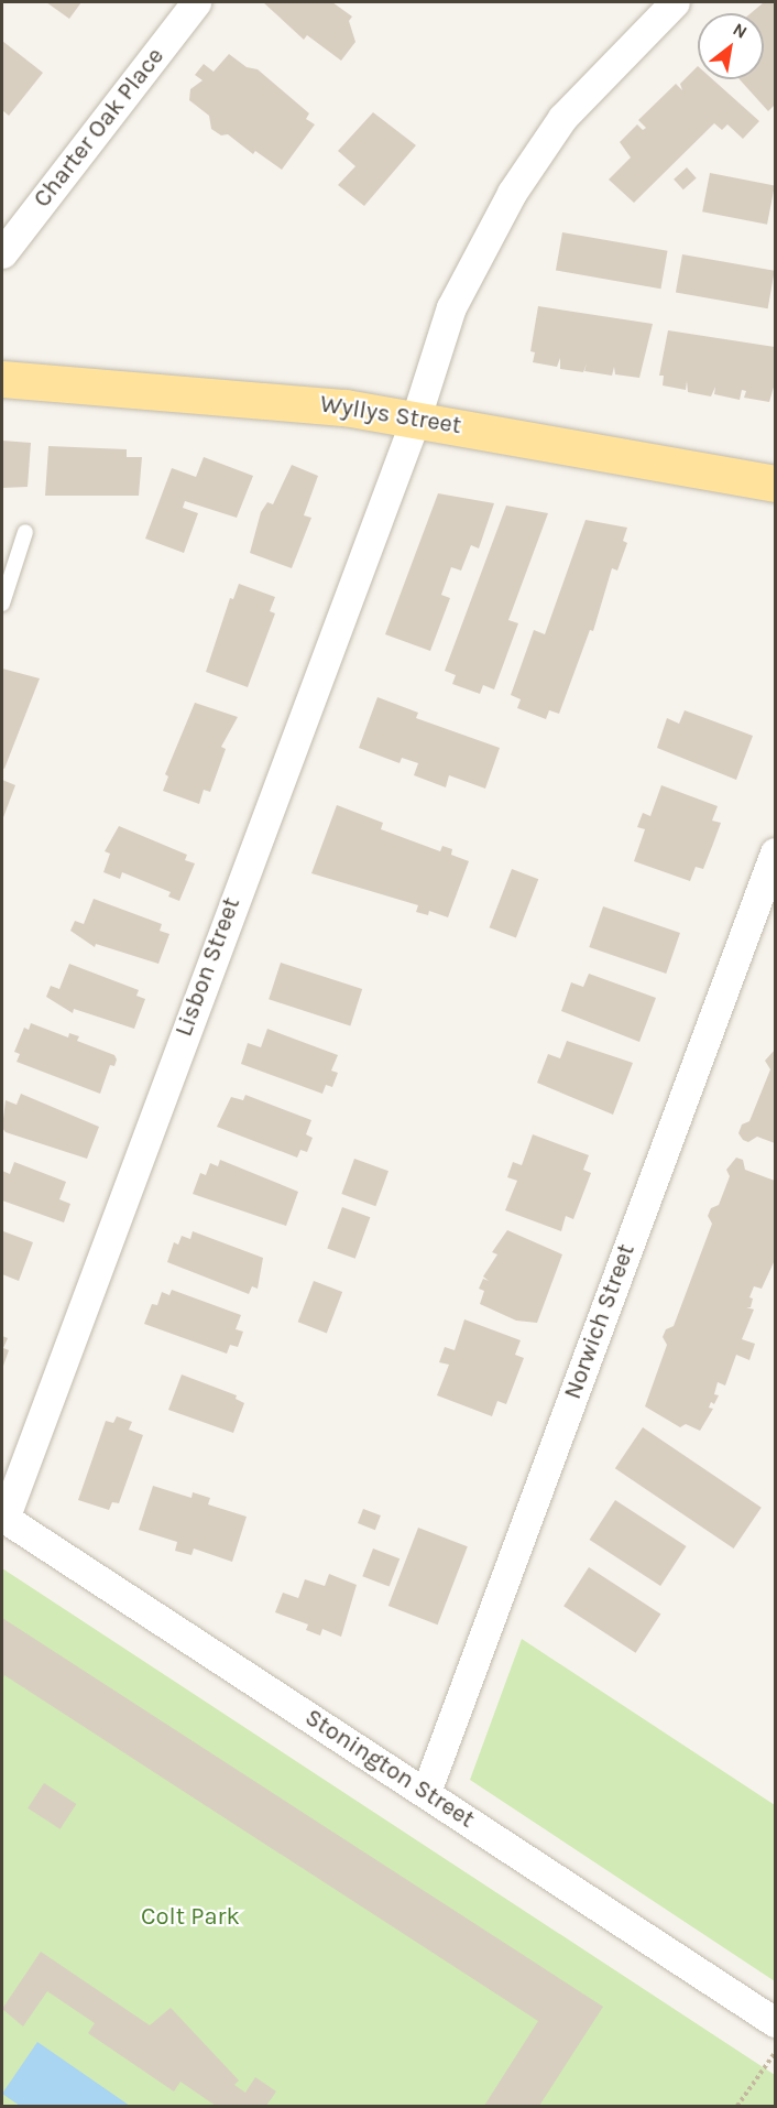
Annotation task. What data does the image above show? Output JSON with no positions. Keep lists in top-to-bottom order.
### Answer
{
  "streets": {
    "main road": ["Wyllys Street"],
    "street": [
      "Charter Oak Place",
      "Lisbon Street",
      "Norwich Street",
      "Stonington Street"
    ]
  },
  "crossings": [
    ["Wyllys Street", "Lisbon Street"],
    ["Lisbon Street", "Stonington Street"],
    ["Norwich Street", "Stonington Street"]
  ],
  "parks": ["Colt Park"],
  "north": "top right"
}
